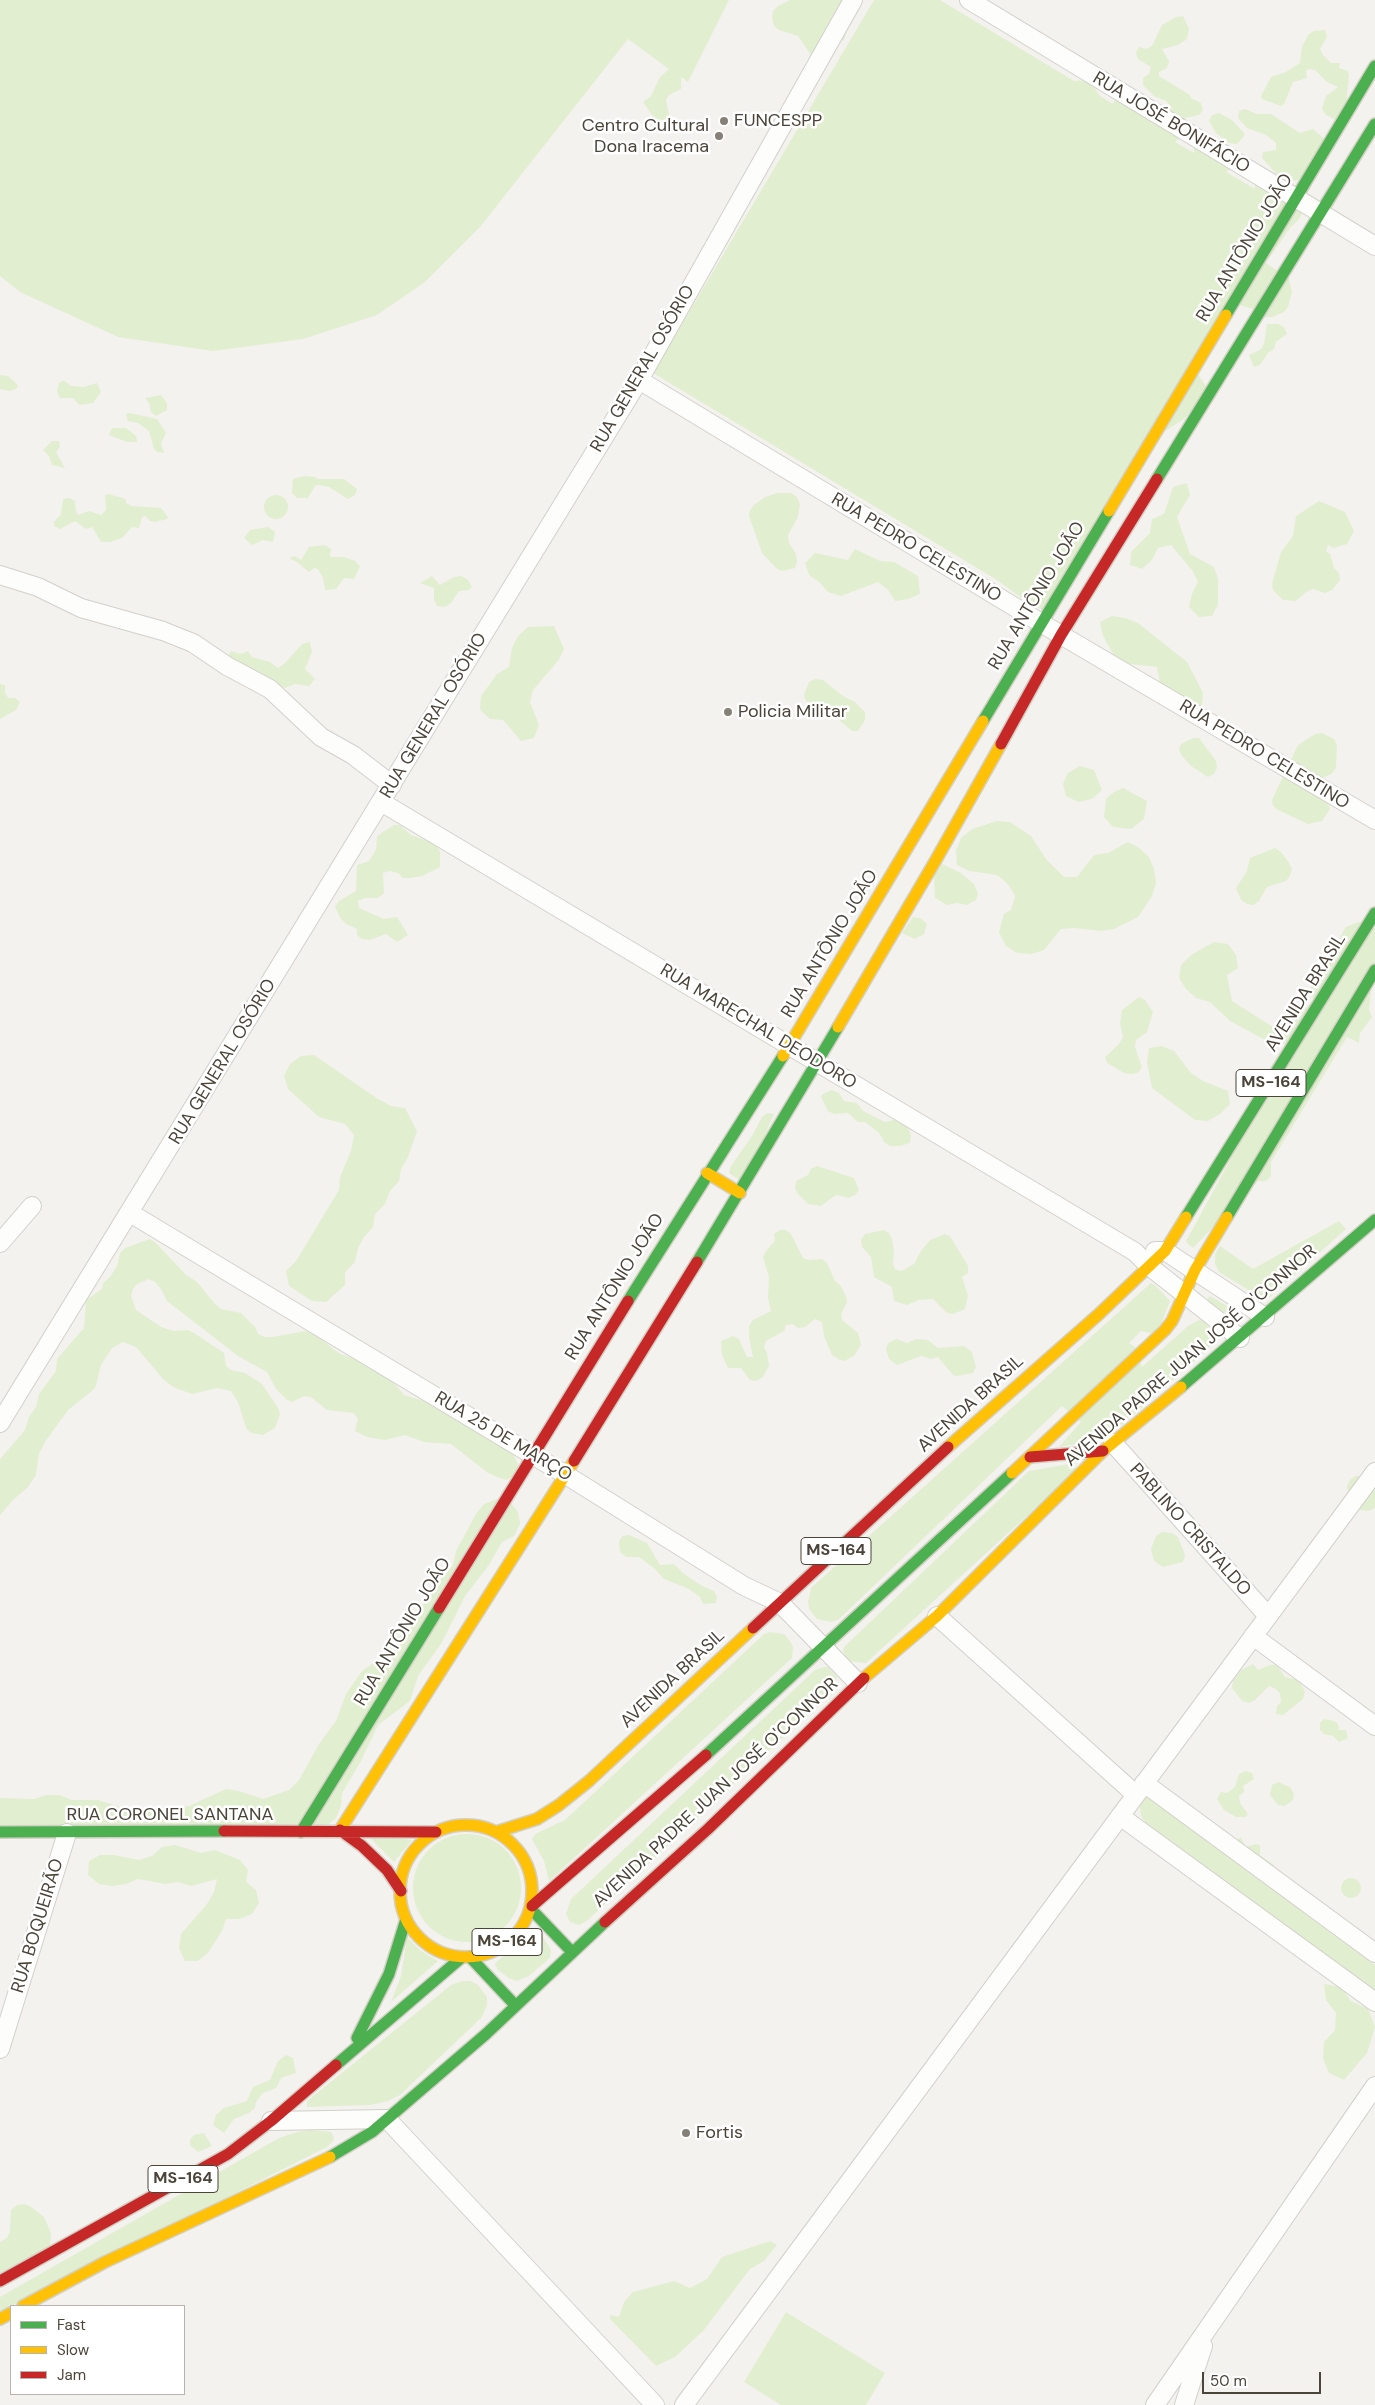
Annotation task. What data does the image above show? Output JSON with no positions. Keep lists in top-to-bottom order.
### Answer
{
  "streets": {
    "main road": [
      "RUA ANTÔNIO JOÃO",
      "AVENIDA BRASIL",
      "MS-164",
      "AVENIDA PADRE JUAN JOSÉ O'CONNOR",
      "RUA CORONEL SANTANA"
    ],
    "street": [
      "RUA JOSÉ BONIFÁCIO",
      "RUA GENERAL OSÓRIO",
      "RUA PEDRO CELESTINO",
      "RUA MARECHAL DEODORO",
      "RUA 25 DE MARÇO",
      "PABLINO CRISTALDO",
      "RUA BOQUEIRÃO"
    ]
  },
  "crossings": [
    ["RUA JOSÉ BONIFÁCIO", "RUA ANTÔNIO JOÃO"],
    ["RUA ANTÔNIO JOÃO", "RUA PEDRO CELESTINO"],
    ["RUA ANTÔNIO JOÃO", "RUA MARECHAL DEODORO"],
    ["RUA ANTÔNIO JOÃO", "RUA 25 DE MARÇO"],
    ["RUA ANTÔNIO JOÃO", "RUA CORONEL SANTANA"],
    ["RUA GENERAL OSÓRIO", "RUA PEDRO CELESTINO"],
    ["RUA GENERAL OSÓRIO", "RUA MARECHAL DEODORO"],
    ["RUA GENERAL OSÓRIO", "RUA 25 DE MARÇO"],
    ["AVENIDA BRASIL", "RUA MARECHAL DEODORO"],
    ["AVENIDA BRASIL", "MS-164"],
    ["AVENIDA BRASIL", "RUA 25 DE MARÇO"],
    ["AVENIDA BRASIL", "RUA CORONEL SANTANA"],
    ["RUA MARECHAL DEODORO", "MS-164"],
    ["RUA MARECHAL DEODORO", "AVENIDA PADRE JUAN JOSÉ O'CONNOR"],
    ["MS-164", "RUA 25 DE MARÇO"],
    ["MS-164", "RUA CORONEL SANTANA"],
    ["AVENIDA PADRE JUAN JOSÉ O'CONNOR", "RUA 25 DE MARÇO"],
    ["AVENIDA PADRE JUAN JOSÉ O'CONNOR", "PABLINO CRISTALDO"],
    ["RUA CORONEL SANTANA", "RUA BOQUEIRÃO"]
  ],
  "places": [
    "FUNCESPP",
    "Centro Cultural Dona Iracema",
    "Policia Militar",
    "Fortis"
  ],
  "legend": ["Fast", "Slow", "Jam"],
  "scale_bar": "50 m"
}
